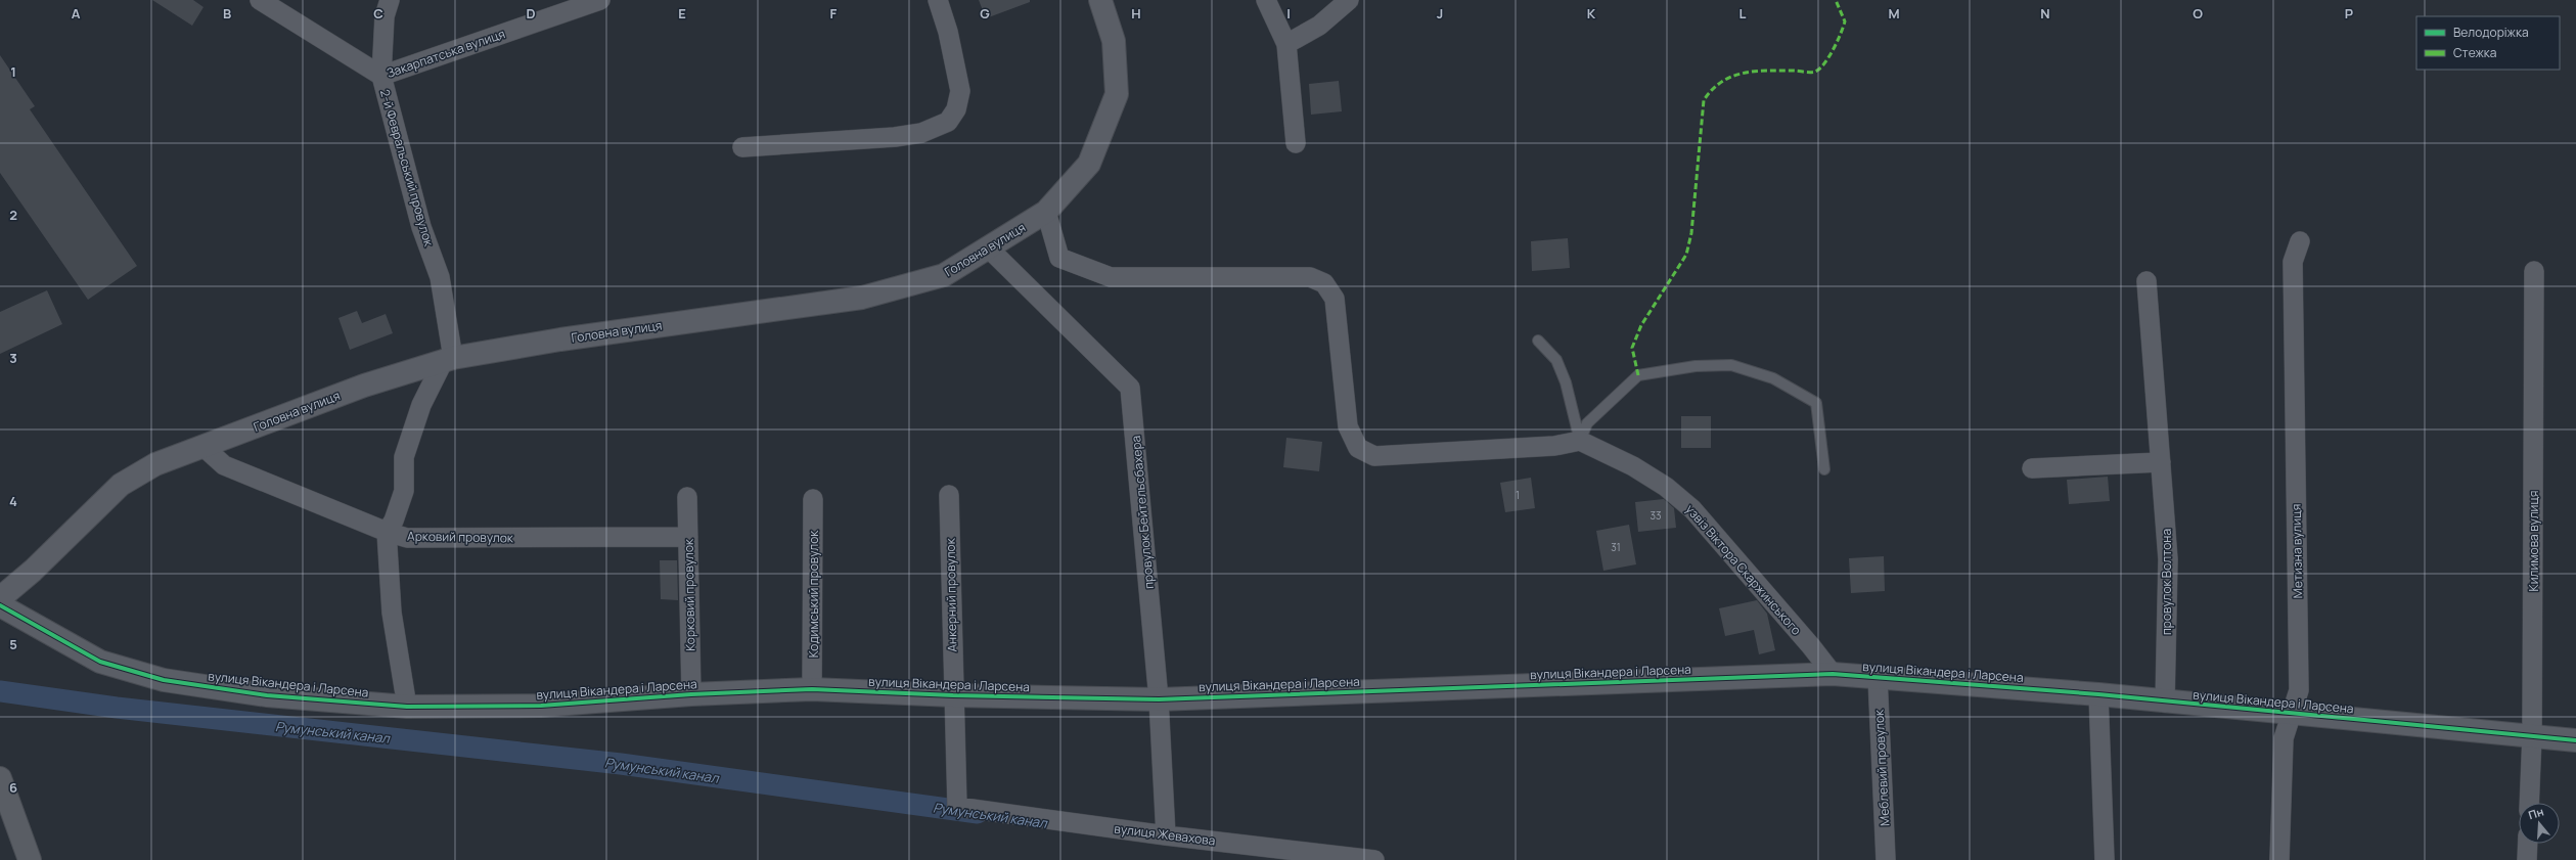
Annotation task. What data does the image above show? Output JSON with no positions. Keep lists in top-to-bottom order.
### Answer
{
  "streets": {
    "street": [
      "Закарпатська вулиця",
      "2-й Февральський провулок",
      "Головна вулиця",
      "провулок Бейтельсбахера",
      "Арковий провулок",
      "Килимова вулиця",
      "Метизна вулиця",
      "узвіз Віктора Скаржинського",
      "провулок Волтона",
      "Кодимський провулок",
      "Корковий провулок",
      "Анкерний провулок",
      "вулиця Вікандера і Ларсена",
      "Меблевий провулок",
      "вулиця Жевахова"
    ]
  },
  "crossings": [
    ["Закарпатська вулиця", "2-й Февральський провулок"],
    ["2-й Февральський провулок", "Головна вулиця"],
    ["Головна вулиця", "провулок Бейтельсбахера"],
    ["Головна вулиця", "Арковий провулок"],
    ["провулок Бейтельсбахера", "вулиця Вікандера і Ларсена"],
    ["провулок Бейтельсбахера", "вулиця Жевахова"],
    ["Арковий провулок", "Корковий провулок"],
    ["Килимова вулиця", "вулиця Вікандера і Ларсена"],
    ["Метизна вулиця", "вулиця Вікандера і Ларсена"],
    ["узвіз Віктора Скаржинського", "вулиця Вікандера і Ларсена"],
    ["провулок Волтона", "вулиця Вікандера і Ларсена"],
    ["Кодимський провулок", "вулиця Вікандера і Ларсена"],
    ["Корковий провулок", "вулиця Вікандера і Ларсена"],
    ["Анкерний провулок", "вулиця Вікандера і Ларсена"],
    ["Анкерний провулок", "вулиця Жевахова"],
    ["вулиця Вікандера і Ларсена", "Меблевий провулок"]
  ],
  "water": ["Румунський канал"],
  "house_numbers": ["1", "33", "31"],
  "legend": ["Велодоріжка", "Стежка"],
  "north": "top",
  "grid": {
    "columns": [
      "A",
      "B",
      "C",
      "D",
      "E",
      "F",
      "G",
      "H",
      "I",
      "J",
      "K",
      "L",
      "M",
      "N",
      "O",
      "P"
    ],
    "rows": [
      "1",
      "2",
      "3",
      "4",
      "5",
      "6"
    ]
  }
}
